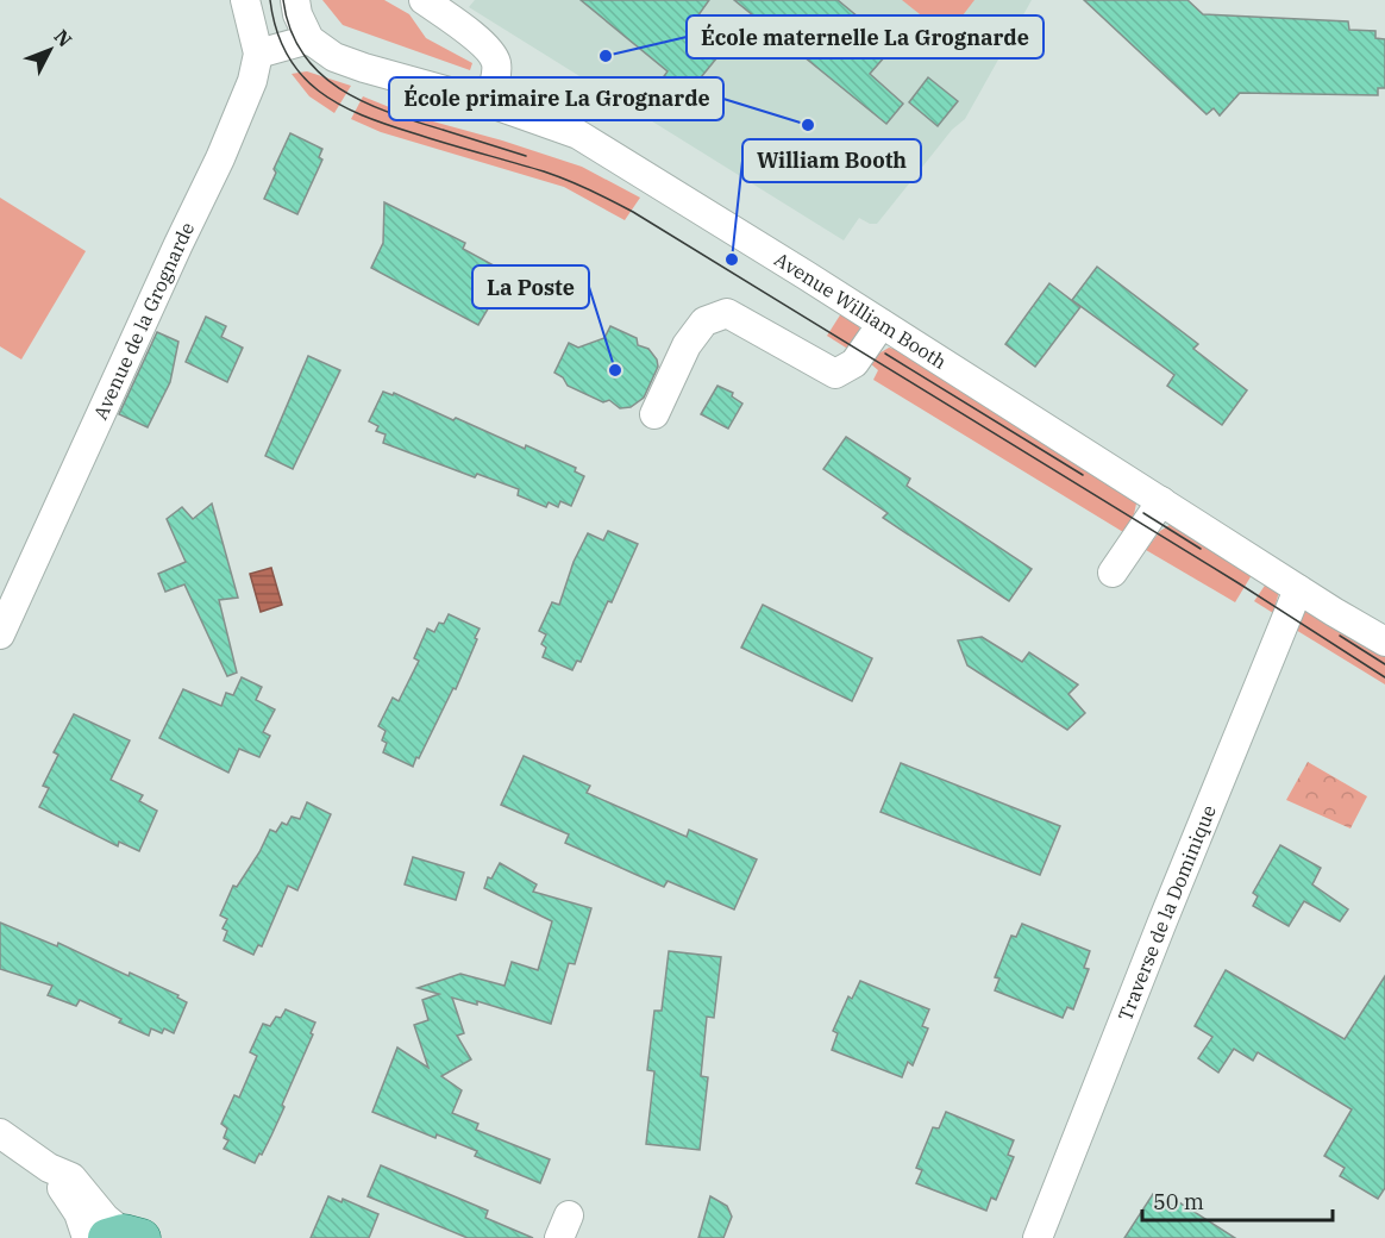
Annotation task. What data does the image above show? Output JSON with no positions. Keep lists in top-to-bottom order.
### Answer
{
  "streets": {
    "street": ["Avenue William Booth", "Avenue de la Grognarde", "Traverse de la Dominique"]
  },
  "crossings": [
    ["Avenue William Booth", "Traverse de la Dominique"]
  ],
  "places": [
    "École maternelle La Grognarde",
    "École primaire La Grognarde",
    "William Booth",
    "La Poste"
  ],
  "scale_bar": "50 m",
  "north": "top right"
}
